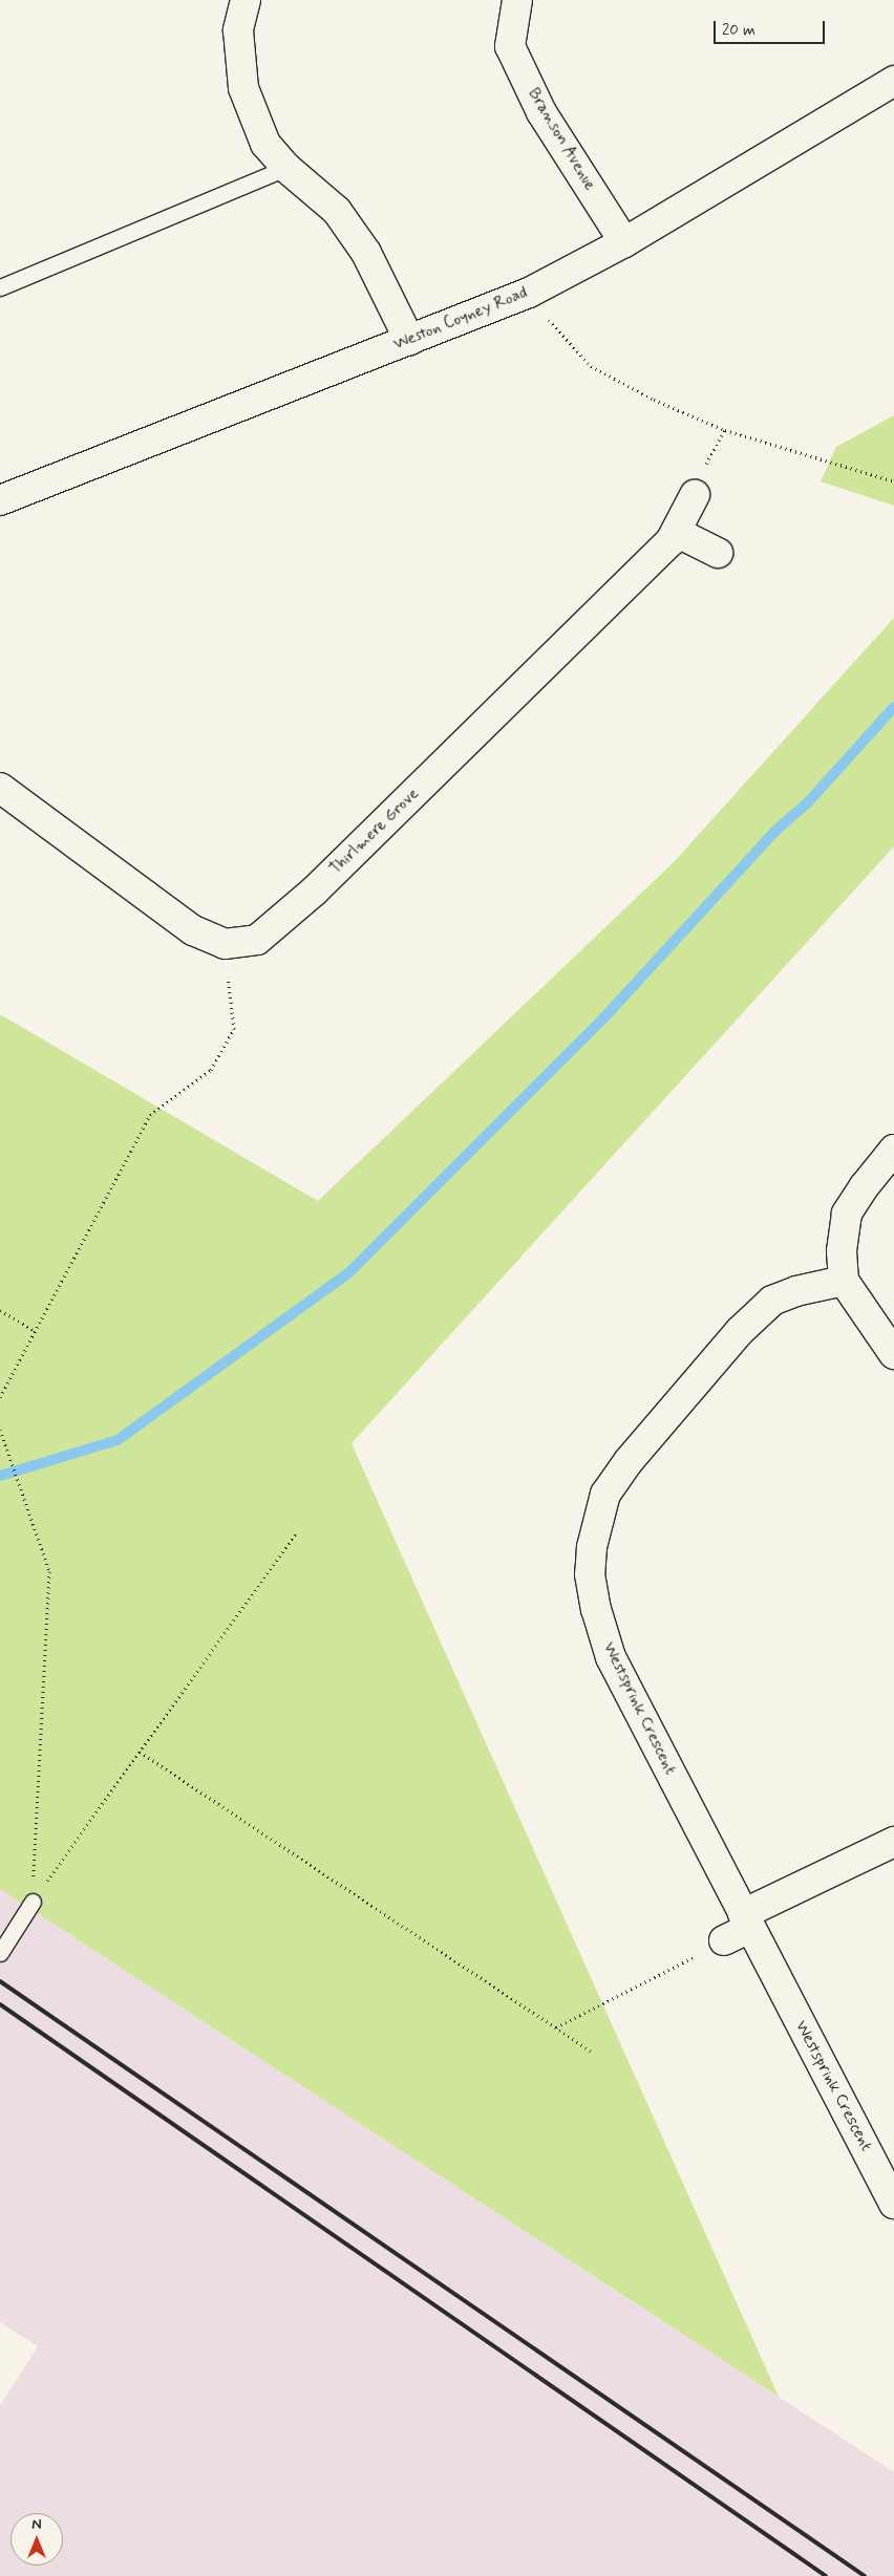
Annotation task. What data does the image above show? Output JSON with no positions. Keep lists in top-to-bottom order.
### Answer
{
  "streets": {
    "street": [
      "Branson Avenue",
      "Weston Coyney Road",
      "Thirlmere Grove",
      "Westsprink Crescent"
    ]
  },
  "crossings": [
    ["Branson Avenue", "Weston Coyney Road"]
  ],
  "scale_bar": "20 m",
  "north": "top"
}
